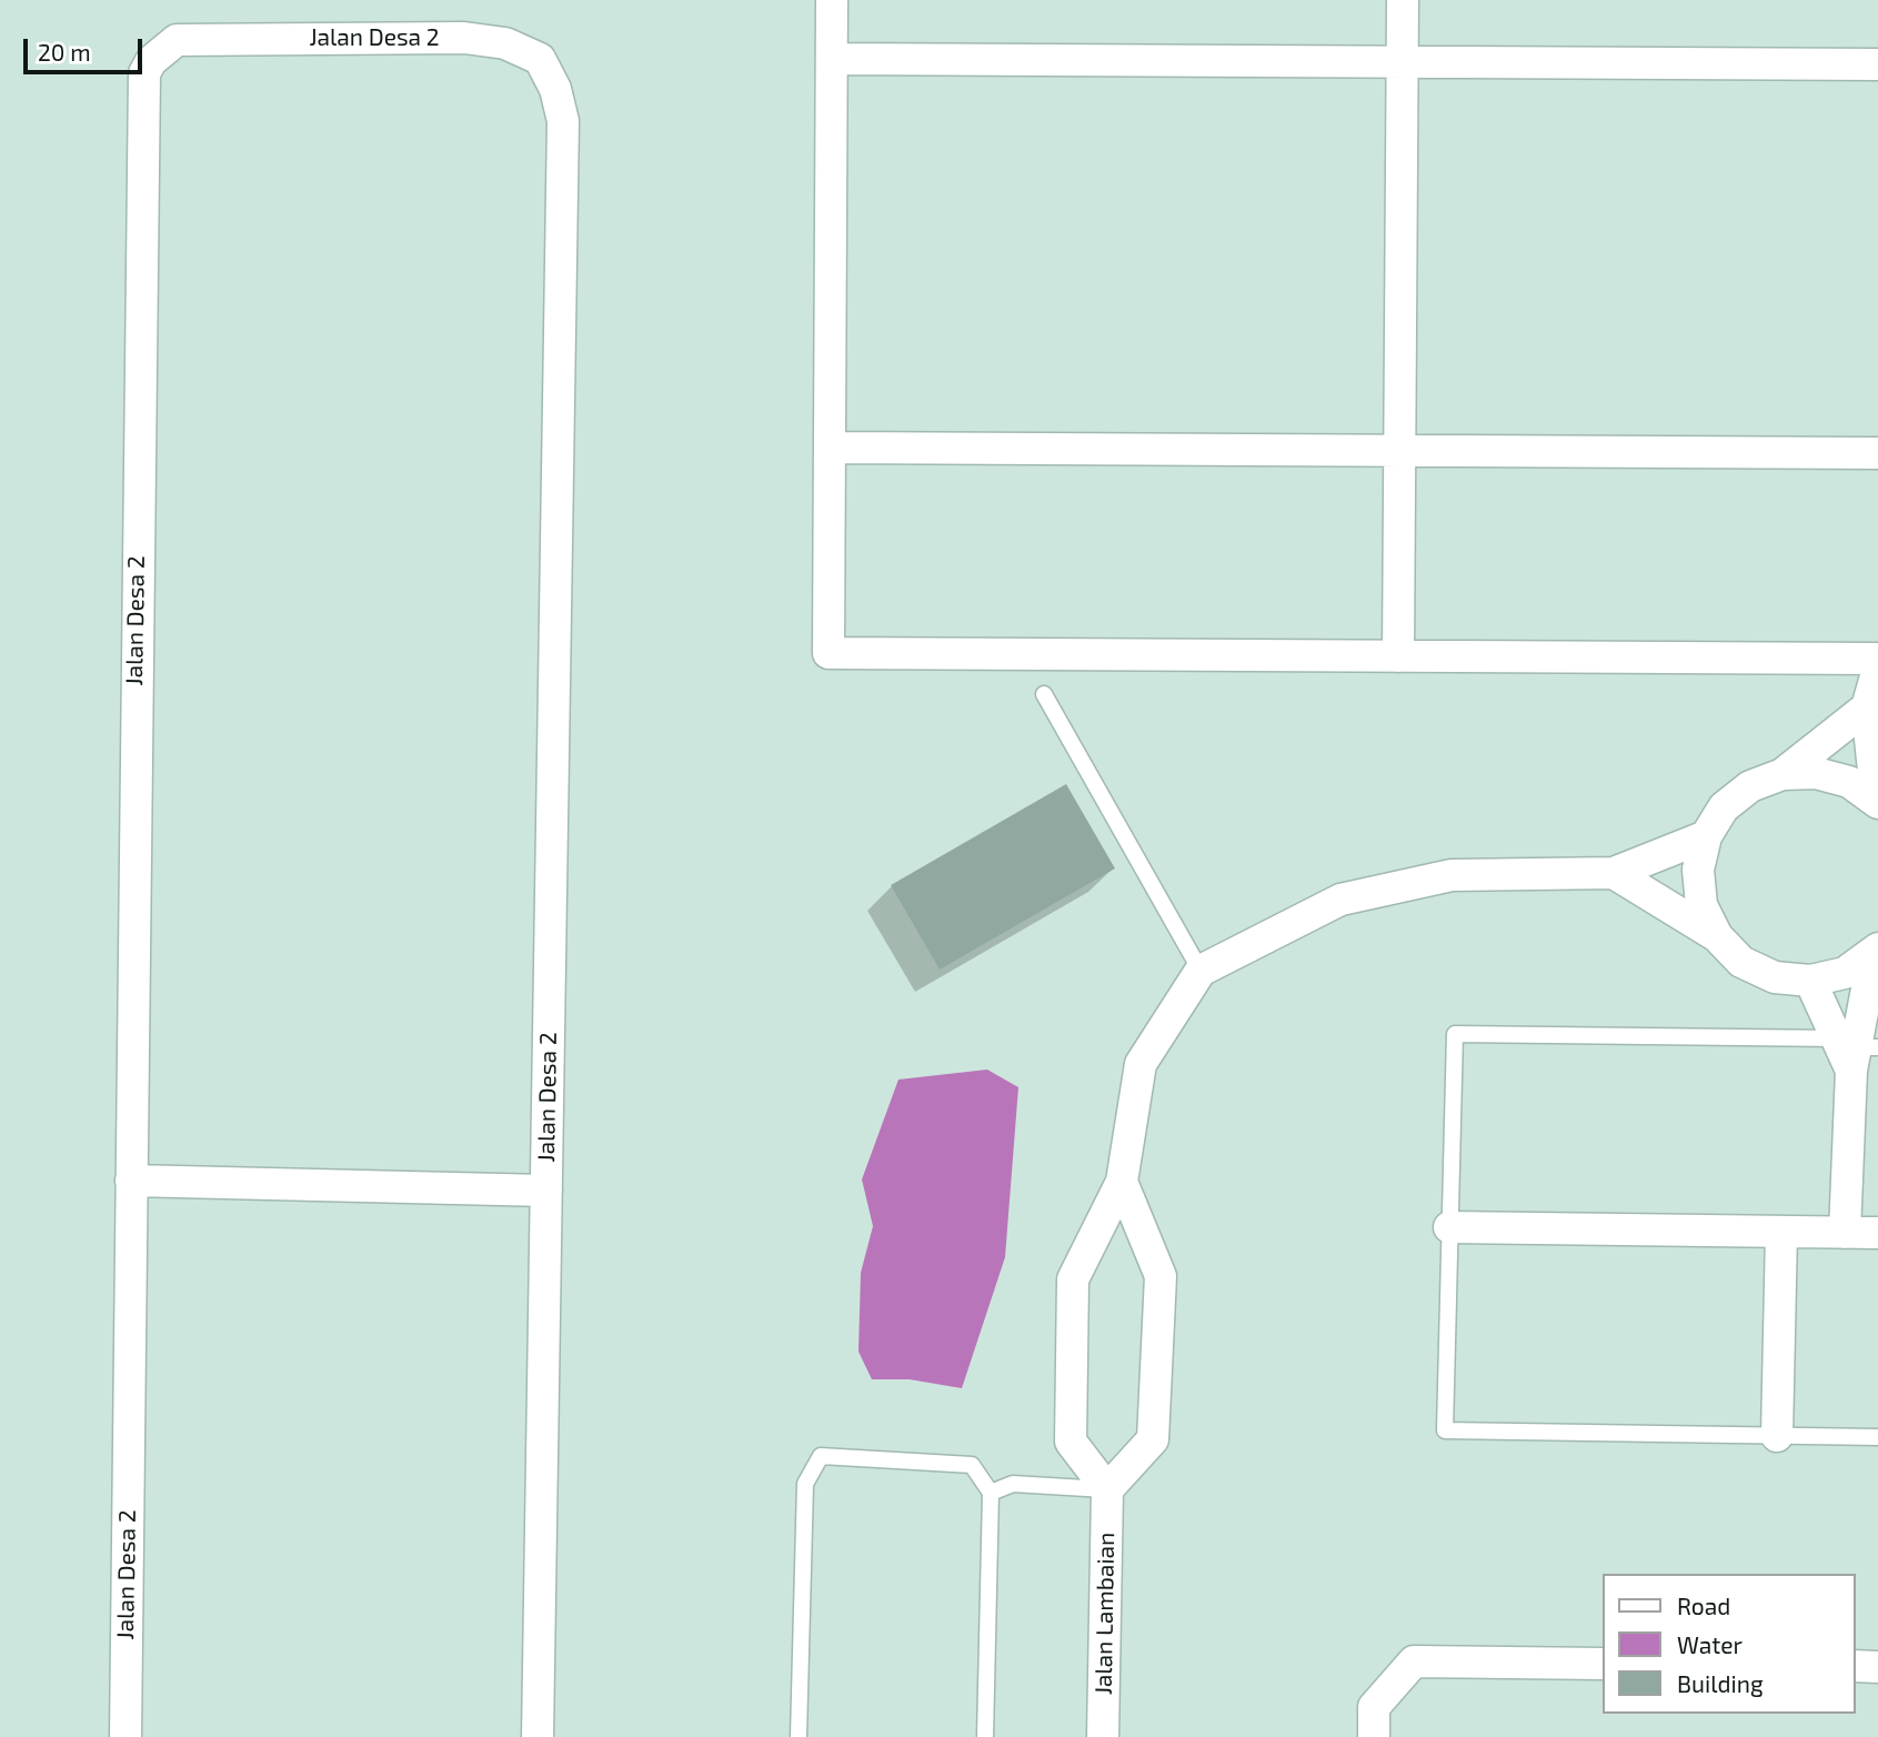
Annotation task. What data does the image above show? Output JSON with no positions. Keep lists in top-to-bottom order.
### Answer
{
  "streets": {
    "street": ["Jalan Desa 2", "Jalan Lambaian"]
  },
  "legend": ["Road", "Water", "Building"],
  "scale_bar": "20 m"
}
